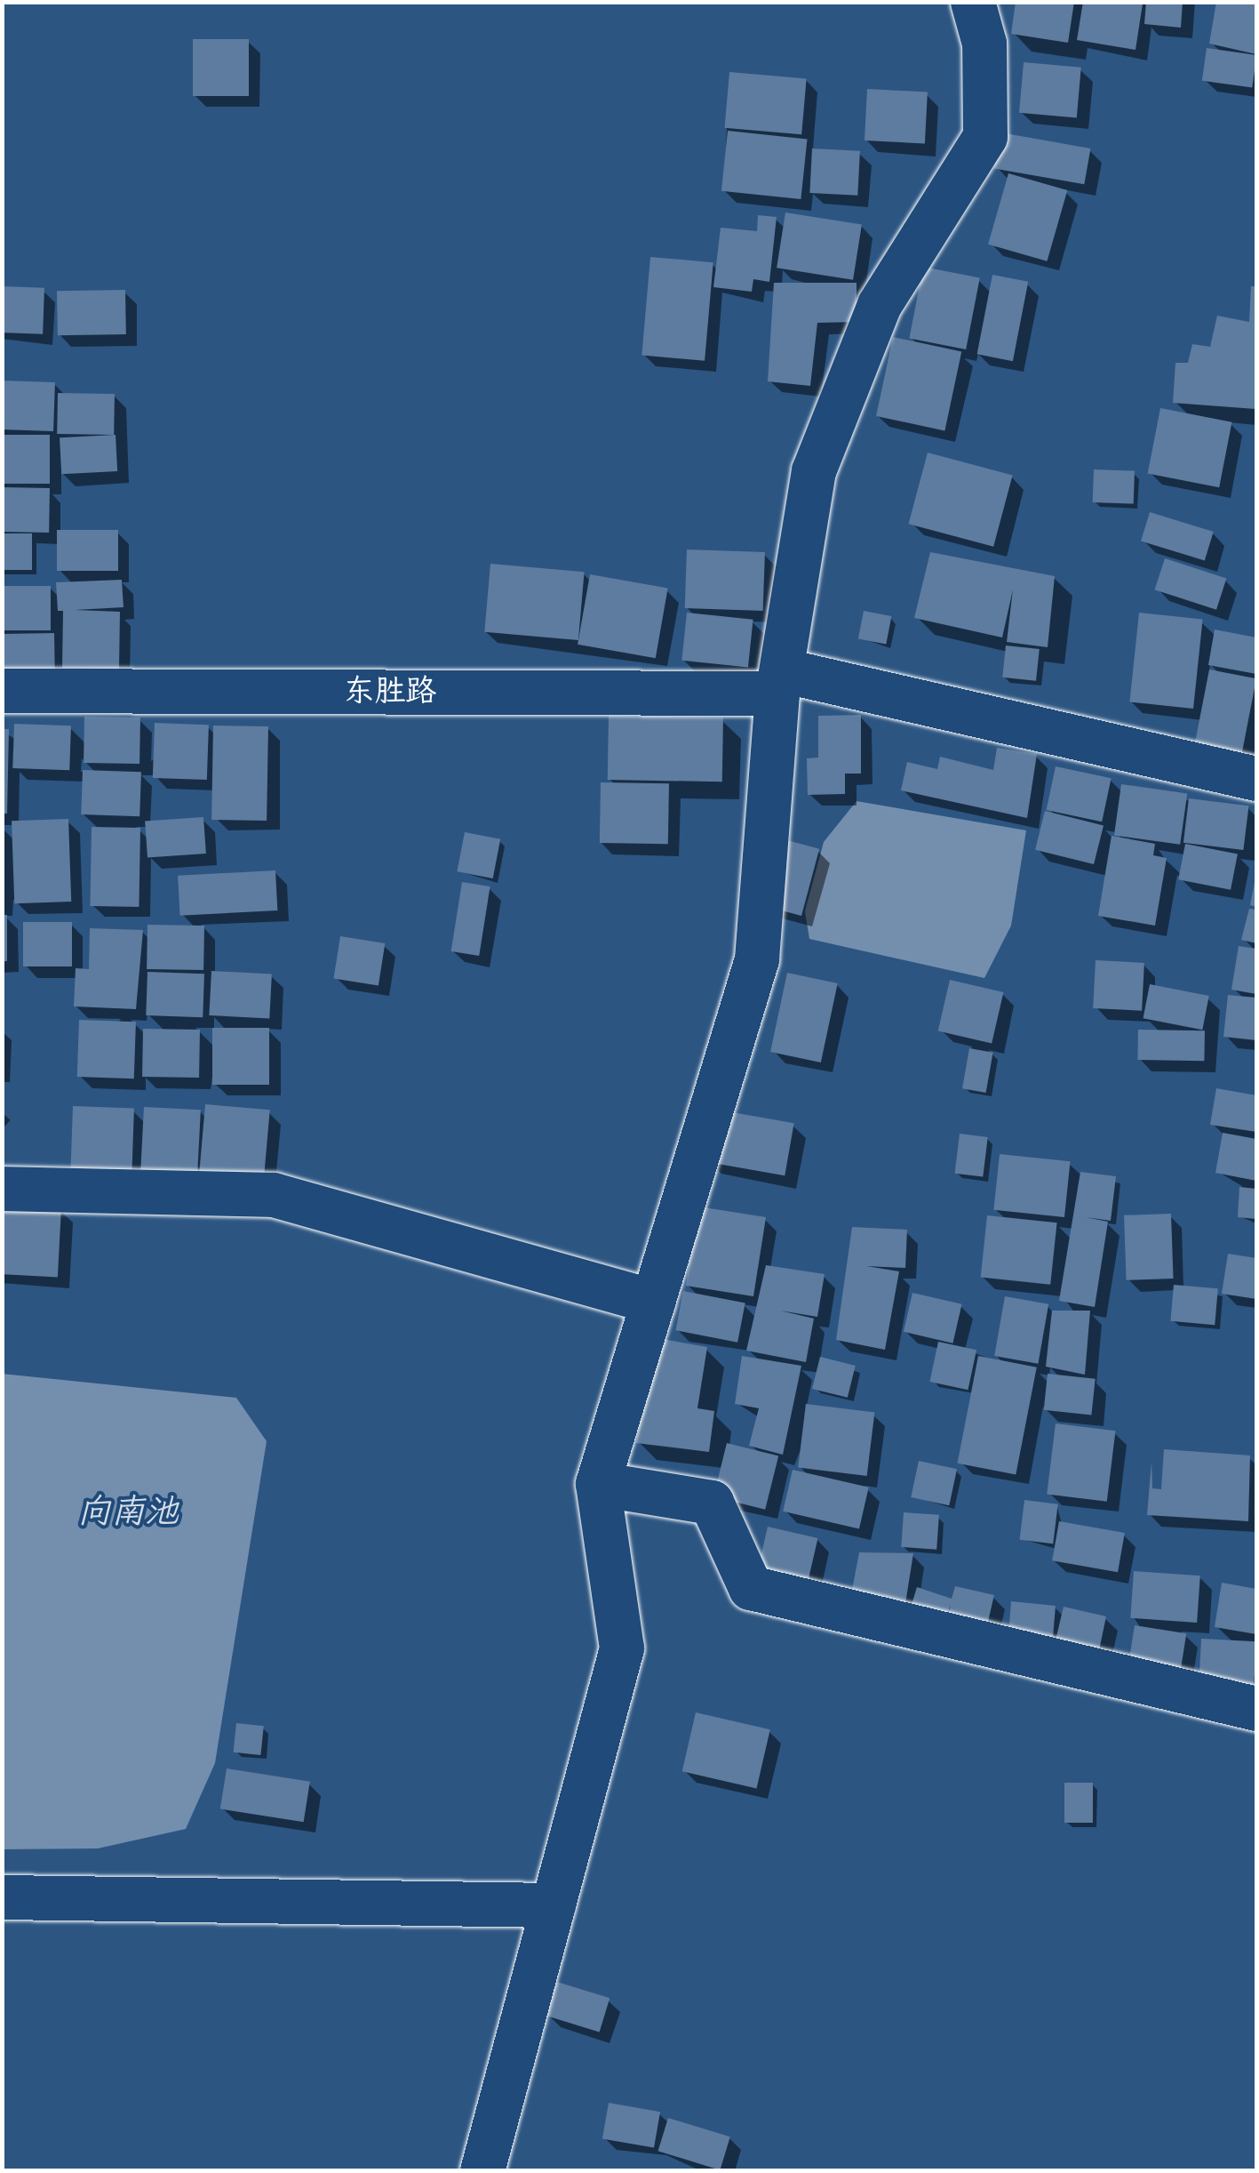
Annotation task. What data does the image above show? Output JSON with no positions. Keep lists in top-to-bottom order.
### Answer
{
  "streets": {
    "street": ["东胜路"]
  },
  "water": ["向南池"]
}
